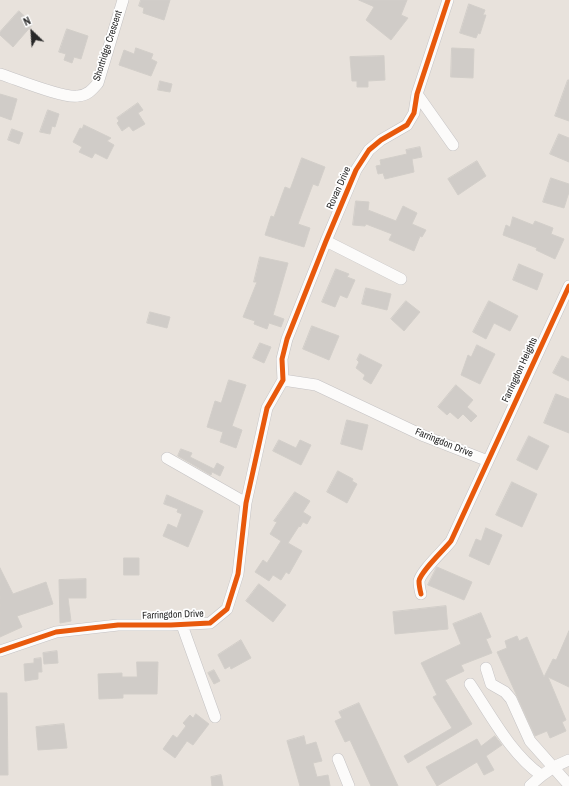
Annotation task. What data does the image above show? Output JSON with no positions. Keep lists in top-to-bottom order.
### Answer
{
  "streets": {
    "street": [
      "Shortridge Crescent",
      "Rovan Drive",
      "Farringdon Heights",
      "Farringdon Drive"
    ]
  },
  "crossings": [
    ["Rovan Drive", "Farringdon Drive"],
    ["Farringdon Heights", "Farringdon Drive"]
  ],
  "north": "top left"
}
